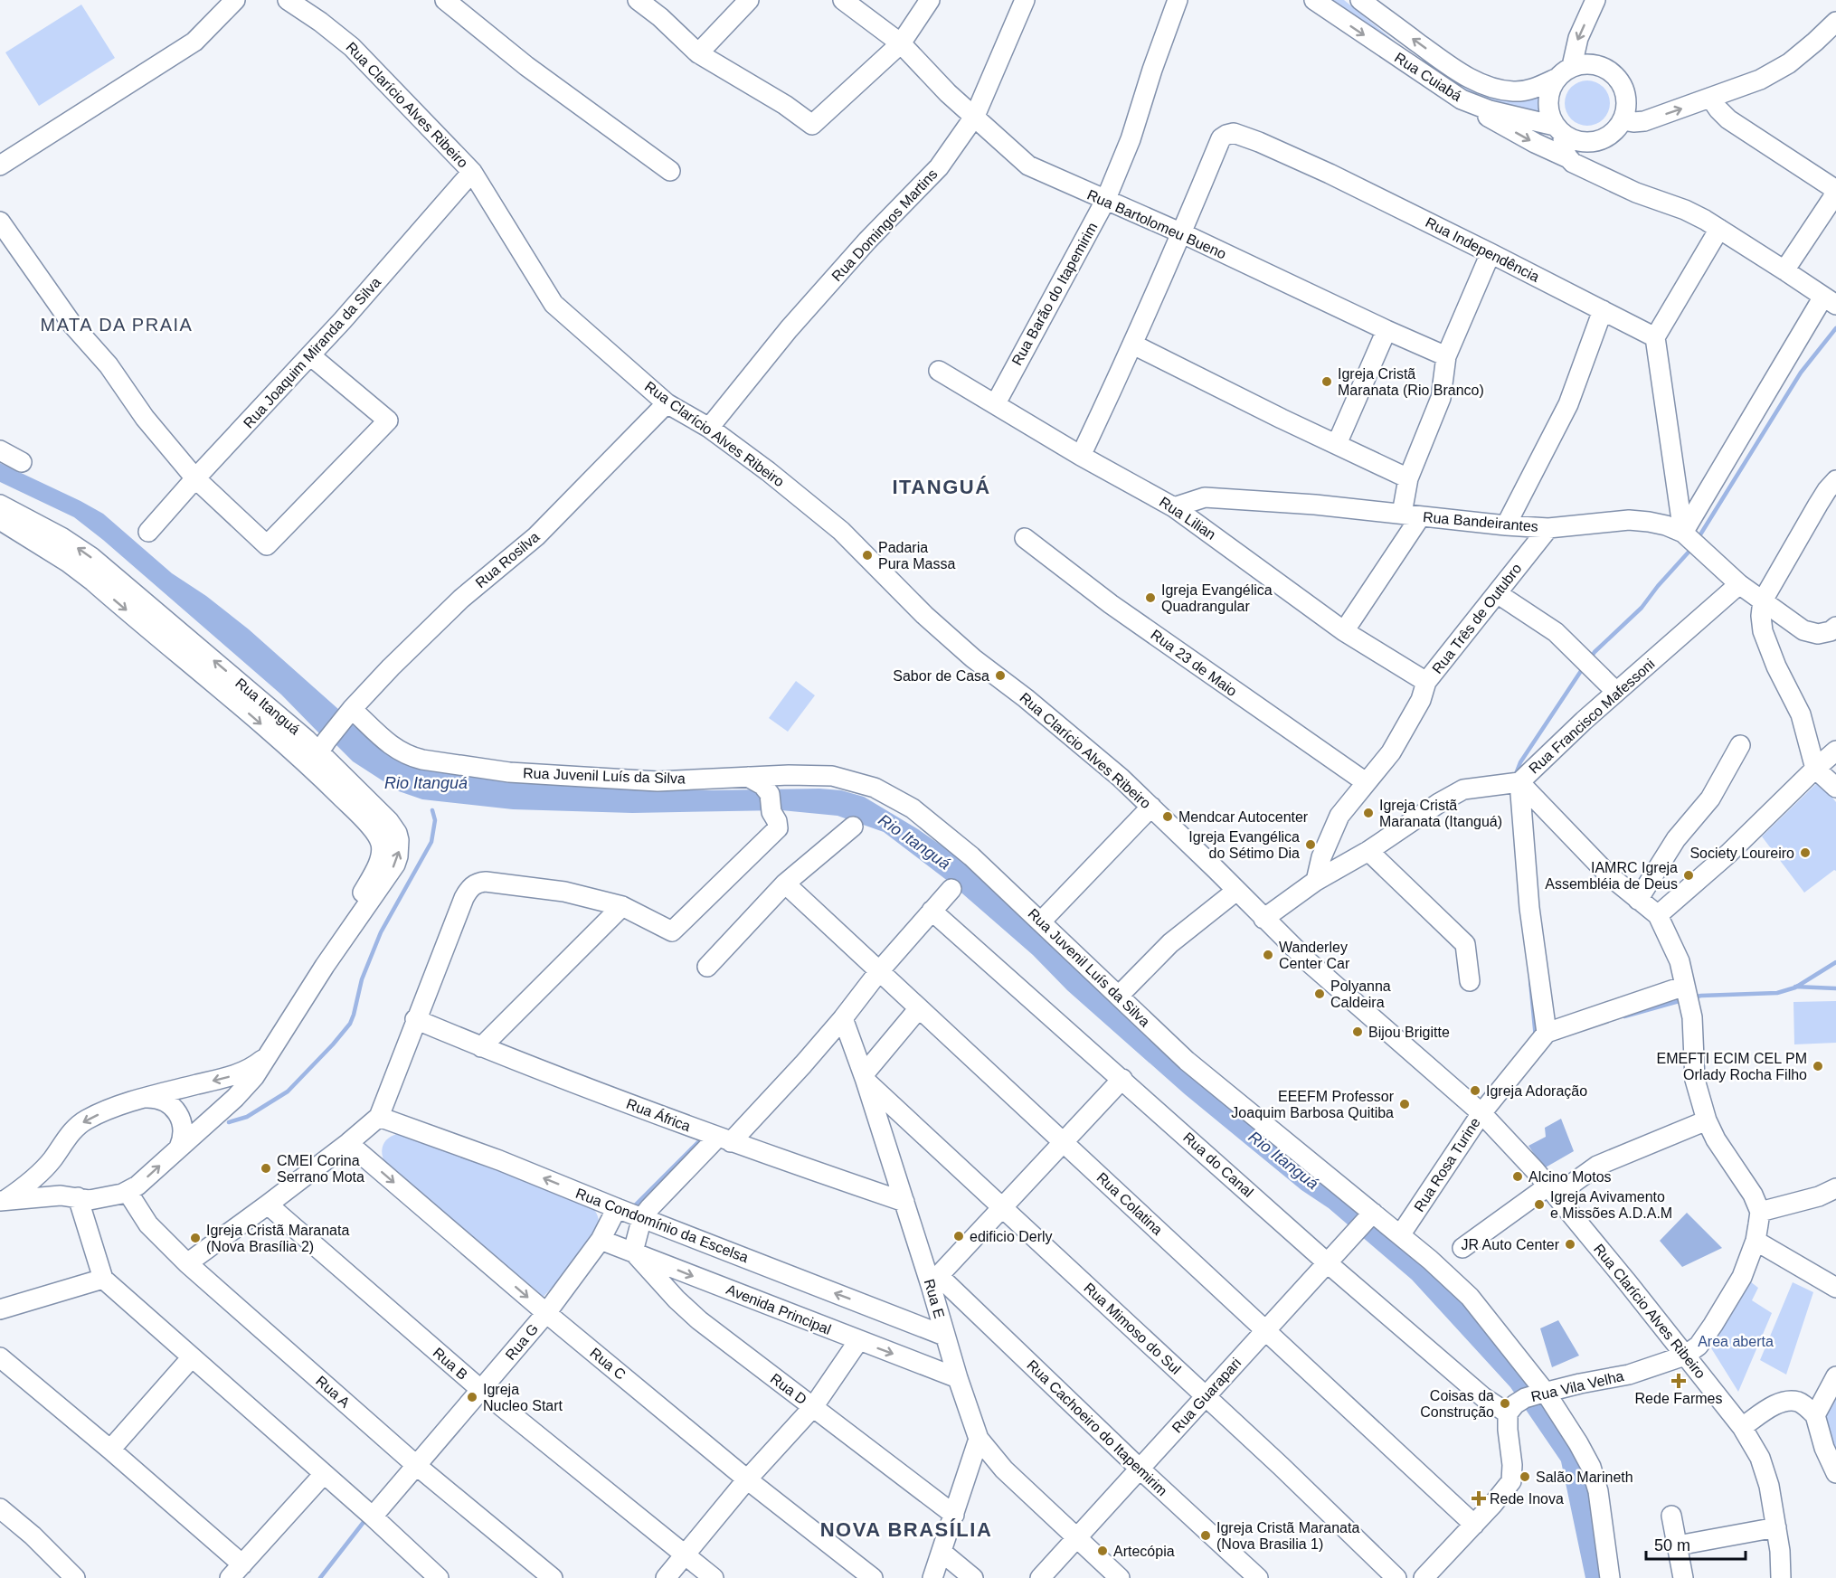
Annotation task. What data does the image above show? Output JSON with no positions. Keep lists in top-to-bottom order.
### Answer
{
  "streets": {
    "street": [
      "Rua Cuiabá",
      "Rua Clarício Alves Ribeiro",
      "Rua Bartolomeu Bueno",
      "Rua Domingos Martins",
      "Rua Independência",
      "Rua Barão do Itapemirim",
      "Rua Joaquim Miranda da Silva",
      "Rua Lilian",
      "Rua Bandeirantes",
      "Rua Rosilva",
      "Rua Três de Outubro",
      "Rua 23 de Maio",
      "Rua Itanguá",
      "Rua Francisco Mafessoni",
      "Rua Juvenil Luís da Silva",
      "Rua África",
      "Rua do Canal",
      "Rua Rosa Turine",
      "Rua Colatina",
      "Rua Condomínio da Escelsa",
      "Rua E",
      "Avenida Principal",
      "Rua Mimoso do Sul",
      "Rua G",
      "Rua B",
      "Rua C",
      "Rua Vila Velha",
      "Rua D",
      "Rua A",
      "Rua Guarapari",
      "Rua Cachoeiro do Itapemirim"
    ]
  },
  "crossings": [
    ["Rua Clarício Alves Ribeiro", "Rua Domingos Martins"],
    ["Rua Clarício Alves Ribeiro", "Rua Joaquim Miranda da Silva"],
    ["Rua Clarício Alves Ribeiro", "Rua Rosilva"],
    ["Rua Clarício Alves Ribeiro", "Rua Francisco Mafessoni"],
    ["Rua Clarício Alves Ribeiro", "Rua Rosa Turine"],
    ["Rua Clarício Alves Ribeiro", "Rua Vila Velha"],
    ["Rua Bartolomeu Bueno", "Rua Domingos Martins"],
    ["Rua Bartolomeu Bueno", "Rua Independência"],
    ["Rua Bartolomeu Bueno", "Rua Barão do Itapemirim"],
    ["Rua Independência", "Rua Lilian"],
    ["Rua Barão do Itapemirim", "Rua Lilian"],
    ["Rua Lilian", "Rua Bandeirantes"],
    ["Rua Lilian", "Rua Três de Outubro"],
    ["Rua Bandeirantes", "Rua Três de Outubro"],
    ["Rua Bandeirantes", "Rua Francisco Mafessoni"],
    ["Rua Rosilva", "Rua Itanguá"],
    ["Rua Rosilva", "Rua Juvenil Luís da Silva"],
    ["Rua Três de Outubro", "Rua 23 de Maio"],
    ["Rua Três de Outubro", "Rua Francisco Mafessoni"],
    ["Rua Itanguá", "Rua A"],
    ["Rua Juvenil Luís da Silva", "Rua Rosa Turine"],
    ["Rua Juvenil Luís da Silva", "Rua Vila Velha"],
    ["Rua Juvenil Luís da Silva", "Rua Guarapari"],
    ["Rua África", "Rua E"],
    ["Rua do Canal", "Rua Vila Velha"],
    ["Rua do Canal", "Rua Guarapari"],
    ["Rua Colatina", "Rua Guarapari"],
    ["Rua Condomínio da Escelsa", "Rua E"],
    ["Rua Condomínio da Escelsa", "Rua G"],
    ["Rua E", "Avenida Principal"],
    ["Rua E", "Rua Mimoso do Sul"],
    ["Rua E", "Rua Cachoeiro do Itapemirim"],
    ["Avenida Principal", "Rua G"],
    ["Avenida Principal", "Rua D"],
    ["Rua Mimoso do Sul", "Rua Guarapari"],
    ["Rua G", "Rua B"],
    ["Rua G", "Rua C"],
    ["Rua G", "Rua A"],
    ["Rua Guarapari", "Rua Cachoeiro do Itapemirim"]
  ],
  "one_way": ["Rua Condomínio da Escelsa", "Avenida Principal", "Rua C"],
  "districts": ["MATA DA PRAIA", "ITANGUÁ", "NOVA BRASÍLIA"],
  "water": ["Rio Itanguá"],
  "parks": ["Area aberta"],
  "places": {
    "other": [
      "Igreja Cristã Maranata (Rio Branco)",
      "Padaria Pura Massa",
      "Igreja Evangélica Quadrangular",
      "Sabor de Casa",
      "Igreja Cristã Maranata (Itanguá)",
      "Mendcar Autocenter",
      "Igreja Evangélica do Sétimo Dia",
      "Society Loureiro",
      "IAMRC Igreja Assembléia de Deus",
      "Wanderley Center Car",
      "Polyanna Caldeira",
      "Bijou Brigitte",
      "EMEFTI ECIM CEL PM Orlady Rocha Filho",
      "Igreja Adoração",
      "EEEFM Professor Joaquim Barbosa Quitiba",
      "CMEI Corina Serrano Mota",
      "Alcino Motos",
      "Igreja Avivamento e Missões A.D.A.M",
      "edificio Derly",
      "Igreja Cristã Maranata (Nova Brasília 2)",
      "JR Auto Center",
      "Igreja Nucleo Start",
      "Coisas da Construção",
      "Salão Marineth",
      "Igreja Cristã Maranata (Nova Brasilia 1)",
      "Artecópia"
    ],
    "health": ["Rede Farmes", "Rede Inova"]
  },
  "scale_bar": "50 m"
}
